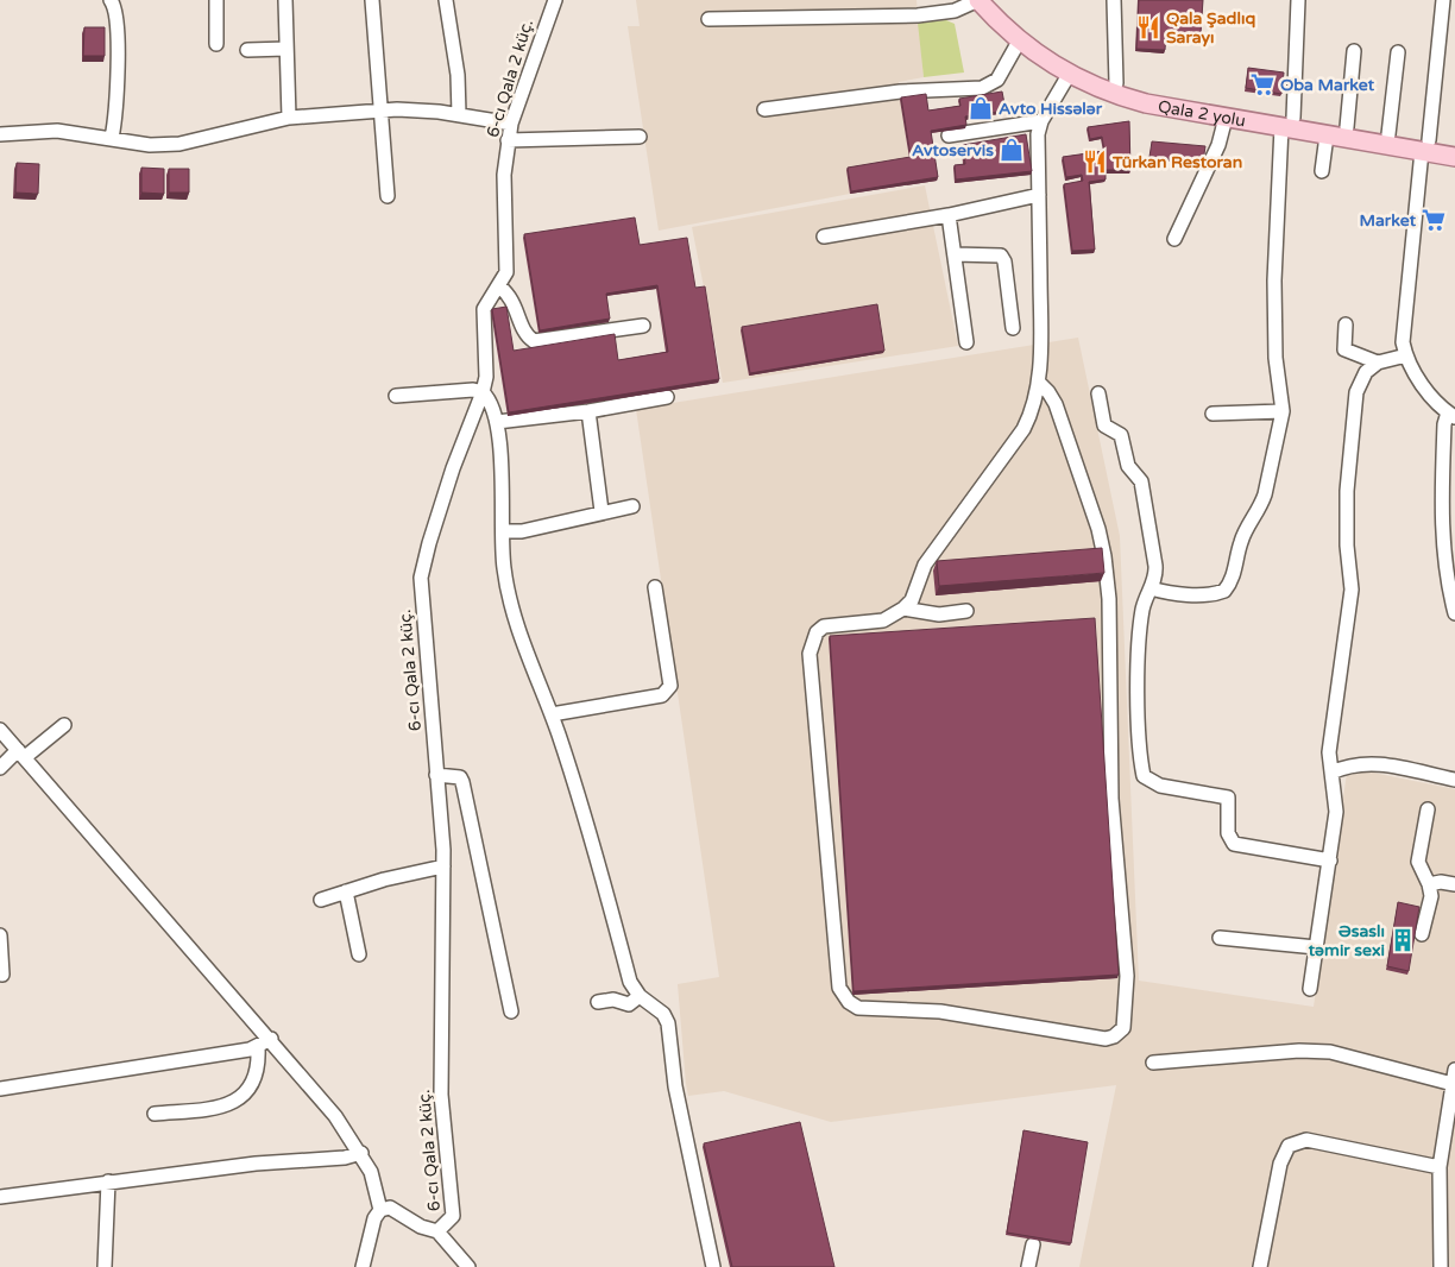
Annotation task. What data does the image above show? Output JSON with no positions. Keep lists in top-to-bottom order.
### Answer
{
  "streets": {
    "main road": ["Qala 2 yolu"],
    "street": ["6-cı Qala 2 küç."]
  },
  "places": {
    "restaurant": ["Qala Şadlıq Sarayı", "Türkan Restoran"],
    "supermarket": ["Oba Market", "Market"],
    "shop": ["Avto Hissələr", "Avtoservis"],
    "building": ["Əsaslı təmir sexi"]
  }
}
